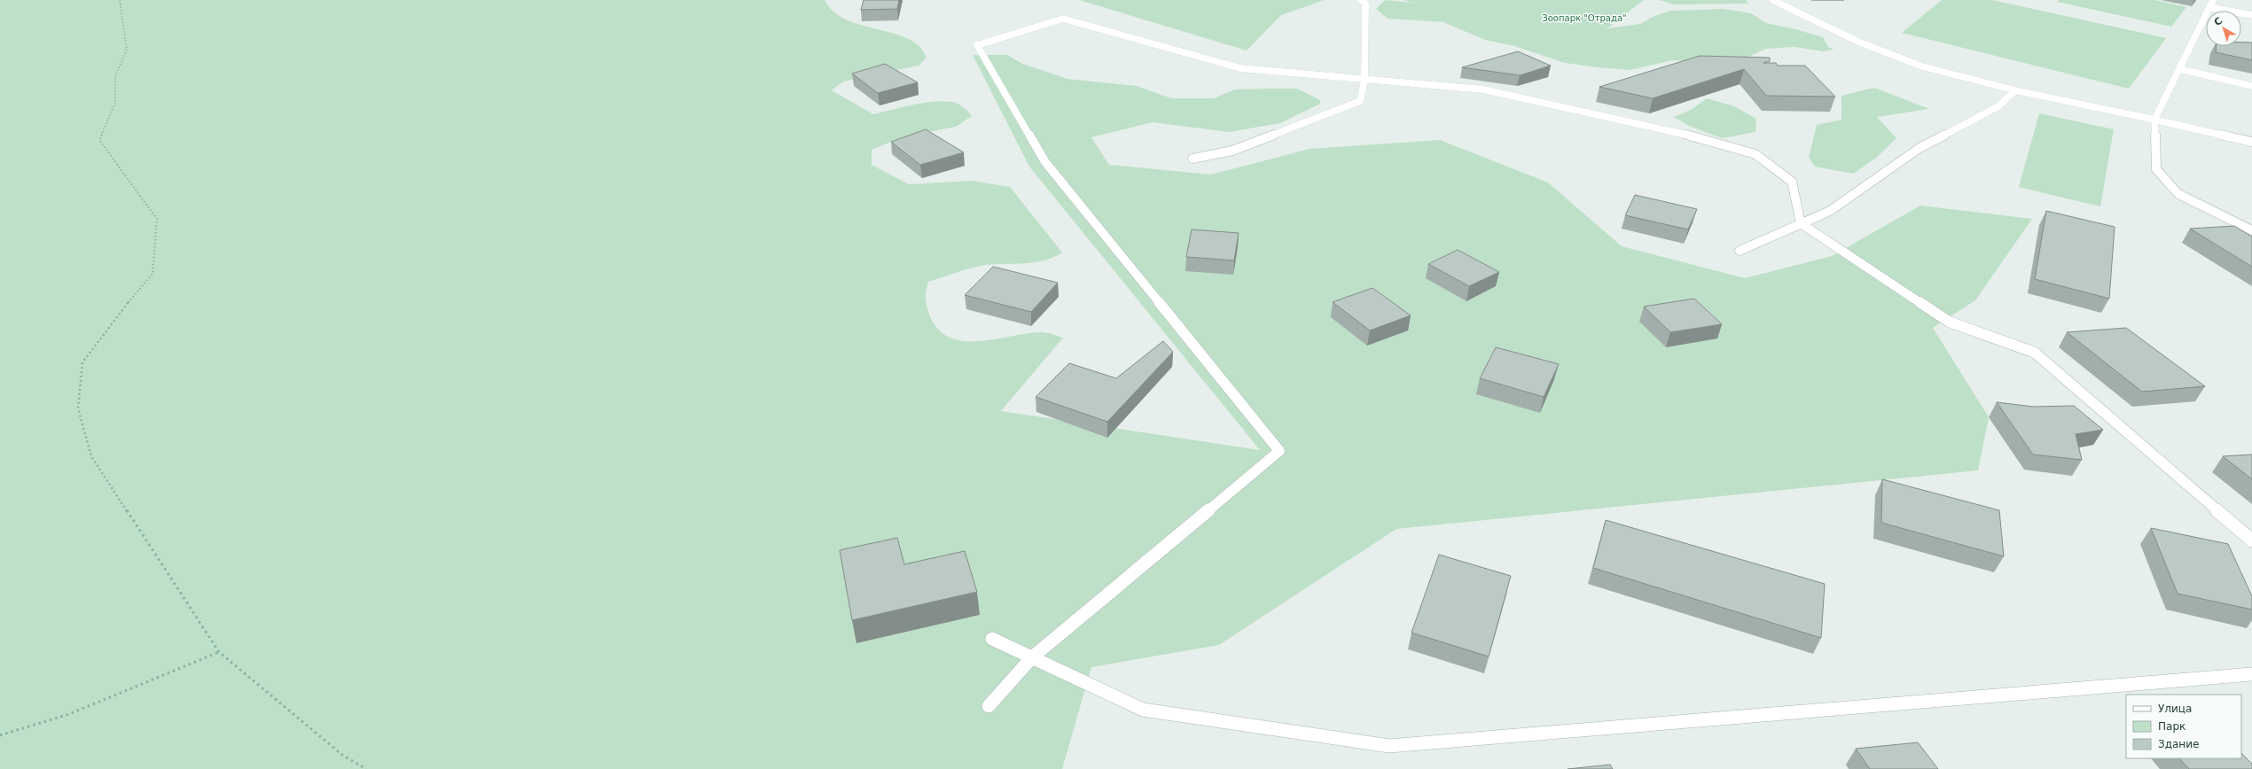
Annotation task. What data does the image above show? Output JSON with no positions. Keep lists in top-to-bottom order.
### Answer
{
  "parks": ["Зоопарк \"Отрада\""],
  "legend": ["Улица", "Парк", "Здание"],
  "north": "top left"
}
